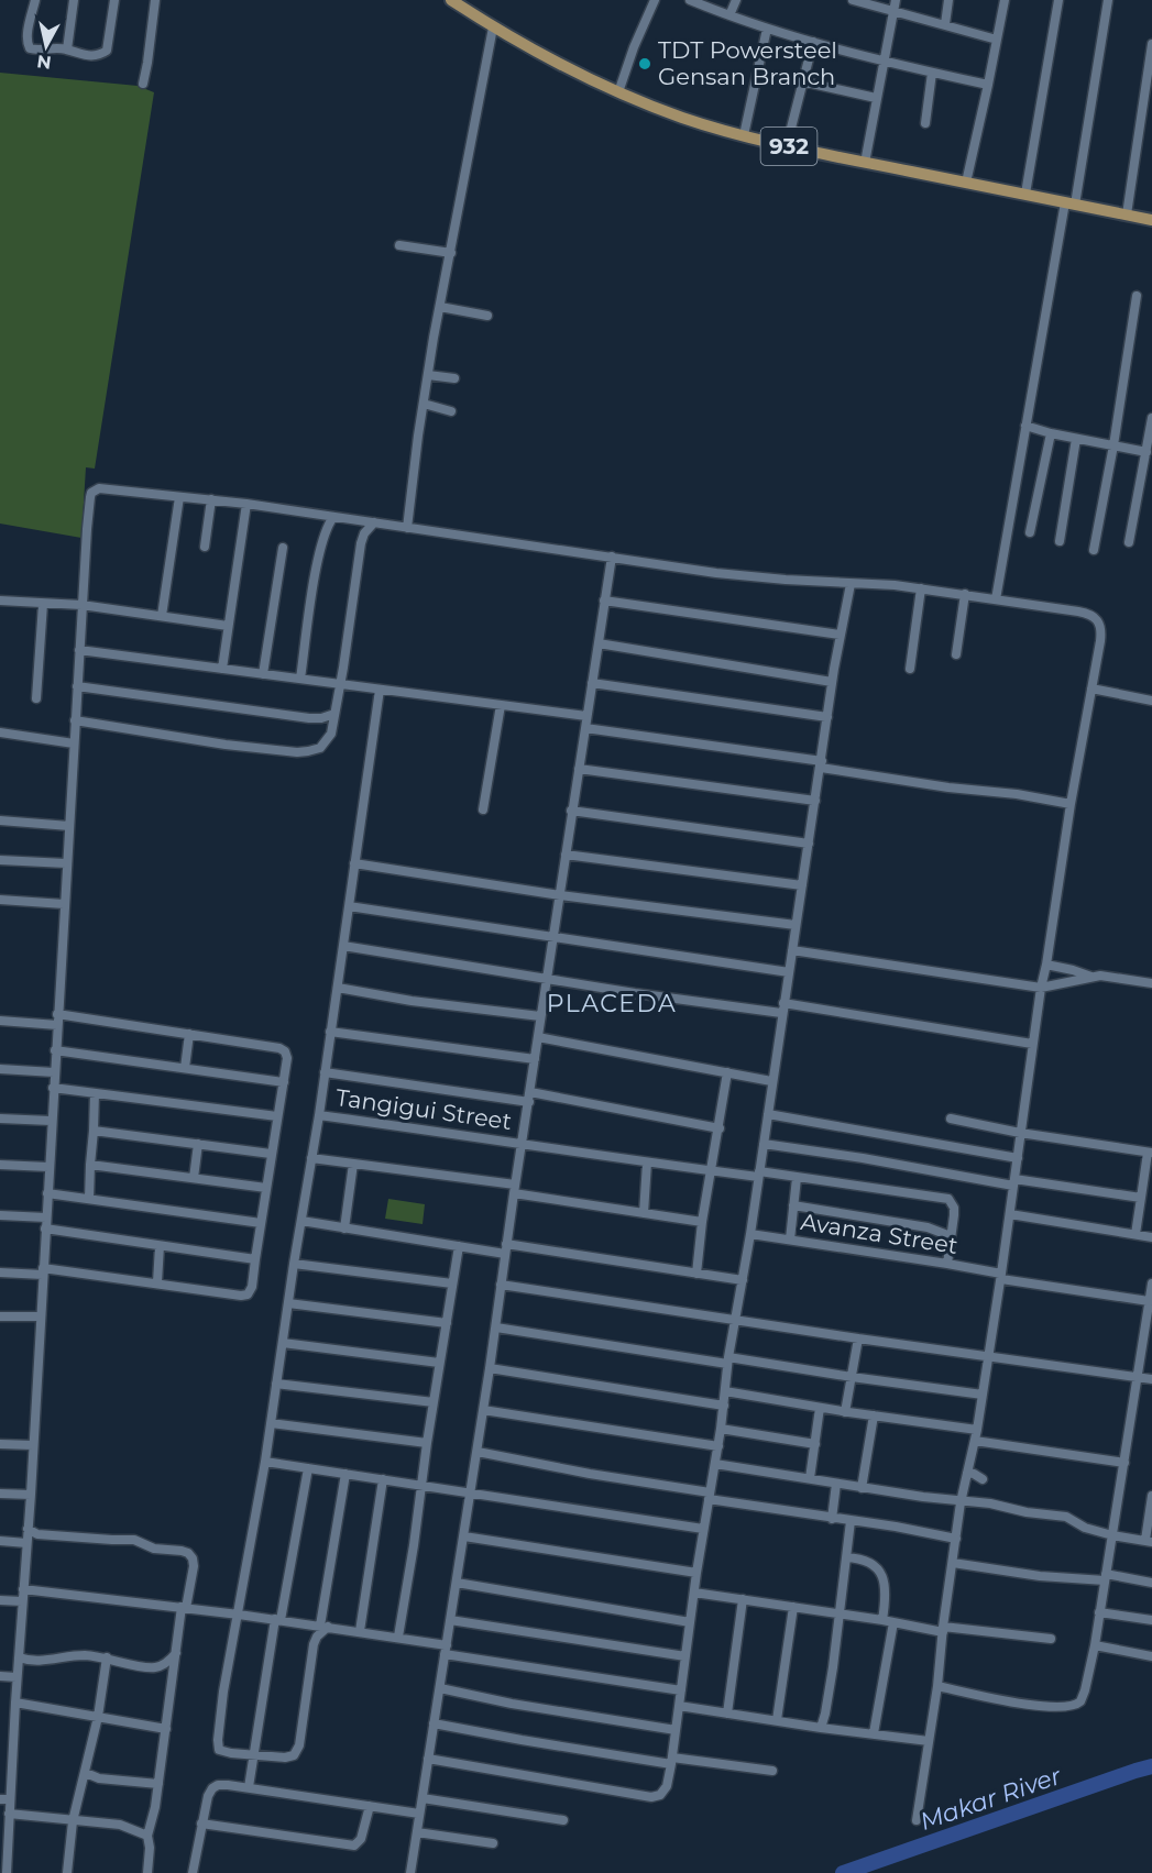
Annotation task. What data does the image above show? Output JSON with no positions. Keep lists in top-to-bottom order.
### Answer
{
  "streets": {
    "main road": ["932"],
    "street": ["Tangigui Street", "Avanza Street"]
  },
  "districts": ["PLACEDA"],
  "water": ["Makar River"],
  "places": ["TDT Powersteel Gensan Branch"],
  "north": "bottom"
}
